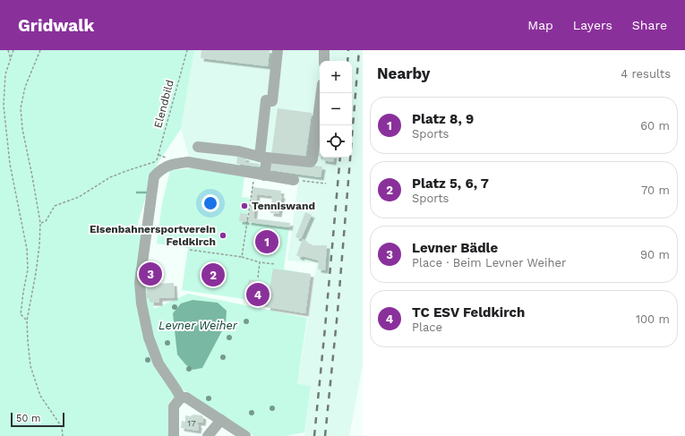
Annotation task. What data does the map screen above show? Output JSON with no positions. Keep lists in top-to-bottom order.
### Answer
{
  "streets": {
    "path": ["Elendbild"]
  },
  "water": ["Levner Weiher"],
  "places": ["Tenniswand", "Eisenbahnersportverein Feldkirch"],
  "house_numbers": ["17"],
  "scale_bar": "50 m",
  "page": {
    "header": "Gridwalk",
    "nav": ["Map", "Layers", "Share"],
    "heading": ["Nearby", "4 results"],
    "map_buttons": ["+", "−"],
    "list": [
      {
        "mark": "1",
        "name": "Platz 8, 9",
        "note": "Sports",
        "value": "60 m"
      },
      {
        "mark": "2",
        "name": "Platz 5, 6, 7",
        "note": "Sports",
        "value": "70 m"
      },
      {
        "mark": "3",
        "name": "Levner Bädle",
        "note": "Place · Beim Levner Weiher",
        "value": "90 m"
      },
      {
        "mark": "4",
        "name": "TC ESV Feldkirch",
        "note": "Place",
        "value": "100 m"
      }
    ],
    "pins": [
      "1",
      "3",
      "2",
      "4"
    ],
    "scale": "50 m"
  }
}
